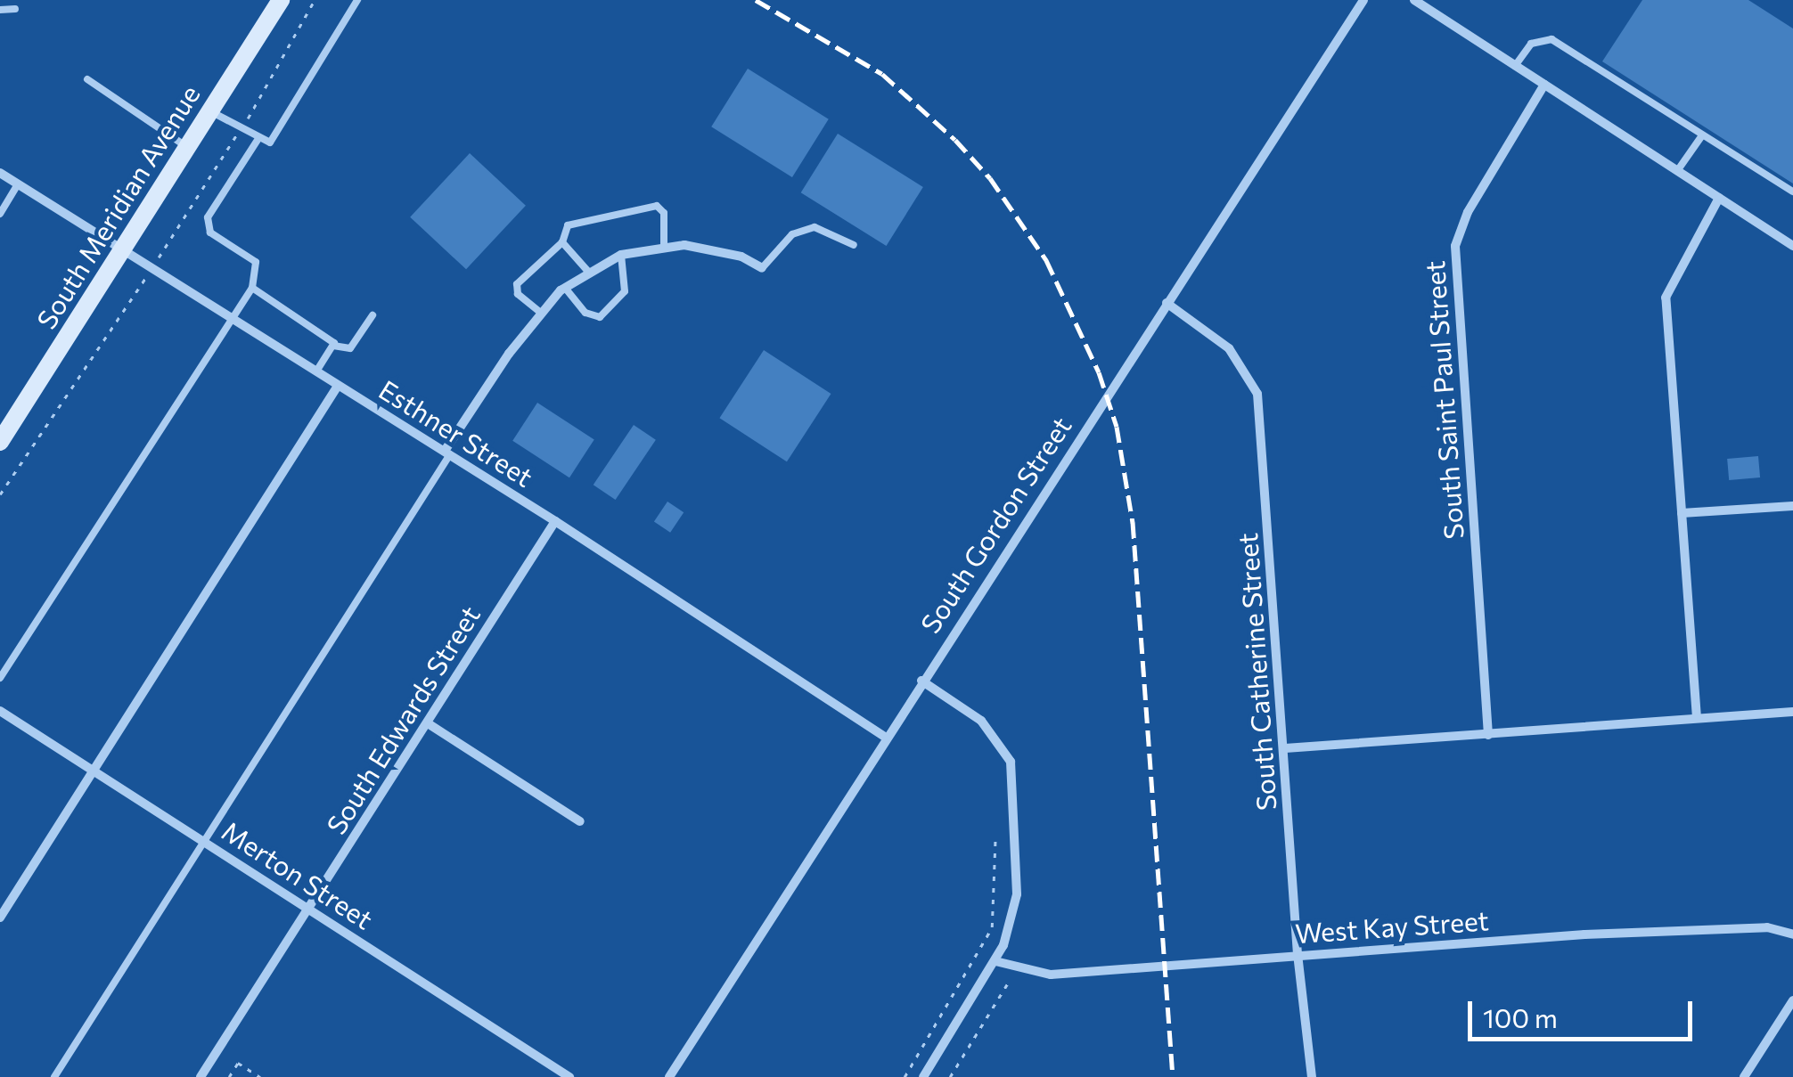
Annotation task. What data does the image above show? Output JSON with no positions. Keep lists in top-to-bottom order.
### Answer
{
  "streets": {
    "main road": ["South Meridian Avenue"],
    "street": [
      "South Saint Paul Street",
      "Esthner Street",
      "South Gordon Street",
      "South Catherine Street",
      "South Edwards Street",
      "Merton Street",
      "West Kay Street"
    ]
  },
  "crossings": [
    ["South Meridian Avenue", "Esthner Street"],
    ["Esthner Street", "South Gordon Street"],
    ["Esthner Street", "South Edwards Street"],
    ["South Gordon Street", "South Catherine Street"],
    ["South Catherine Street", "West Kay Street"],
    ["South Edwards Street", "Merton Street"]
  ],
  "scale_bar": "100 m"
}
